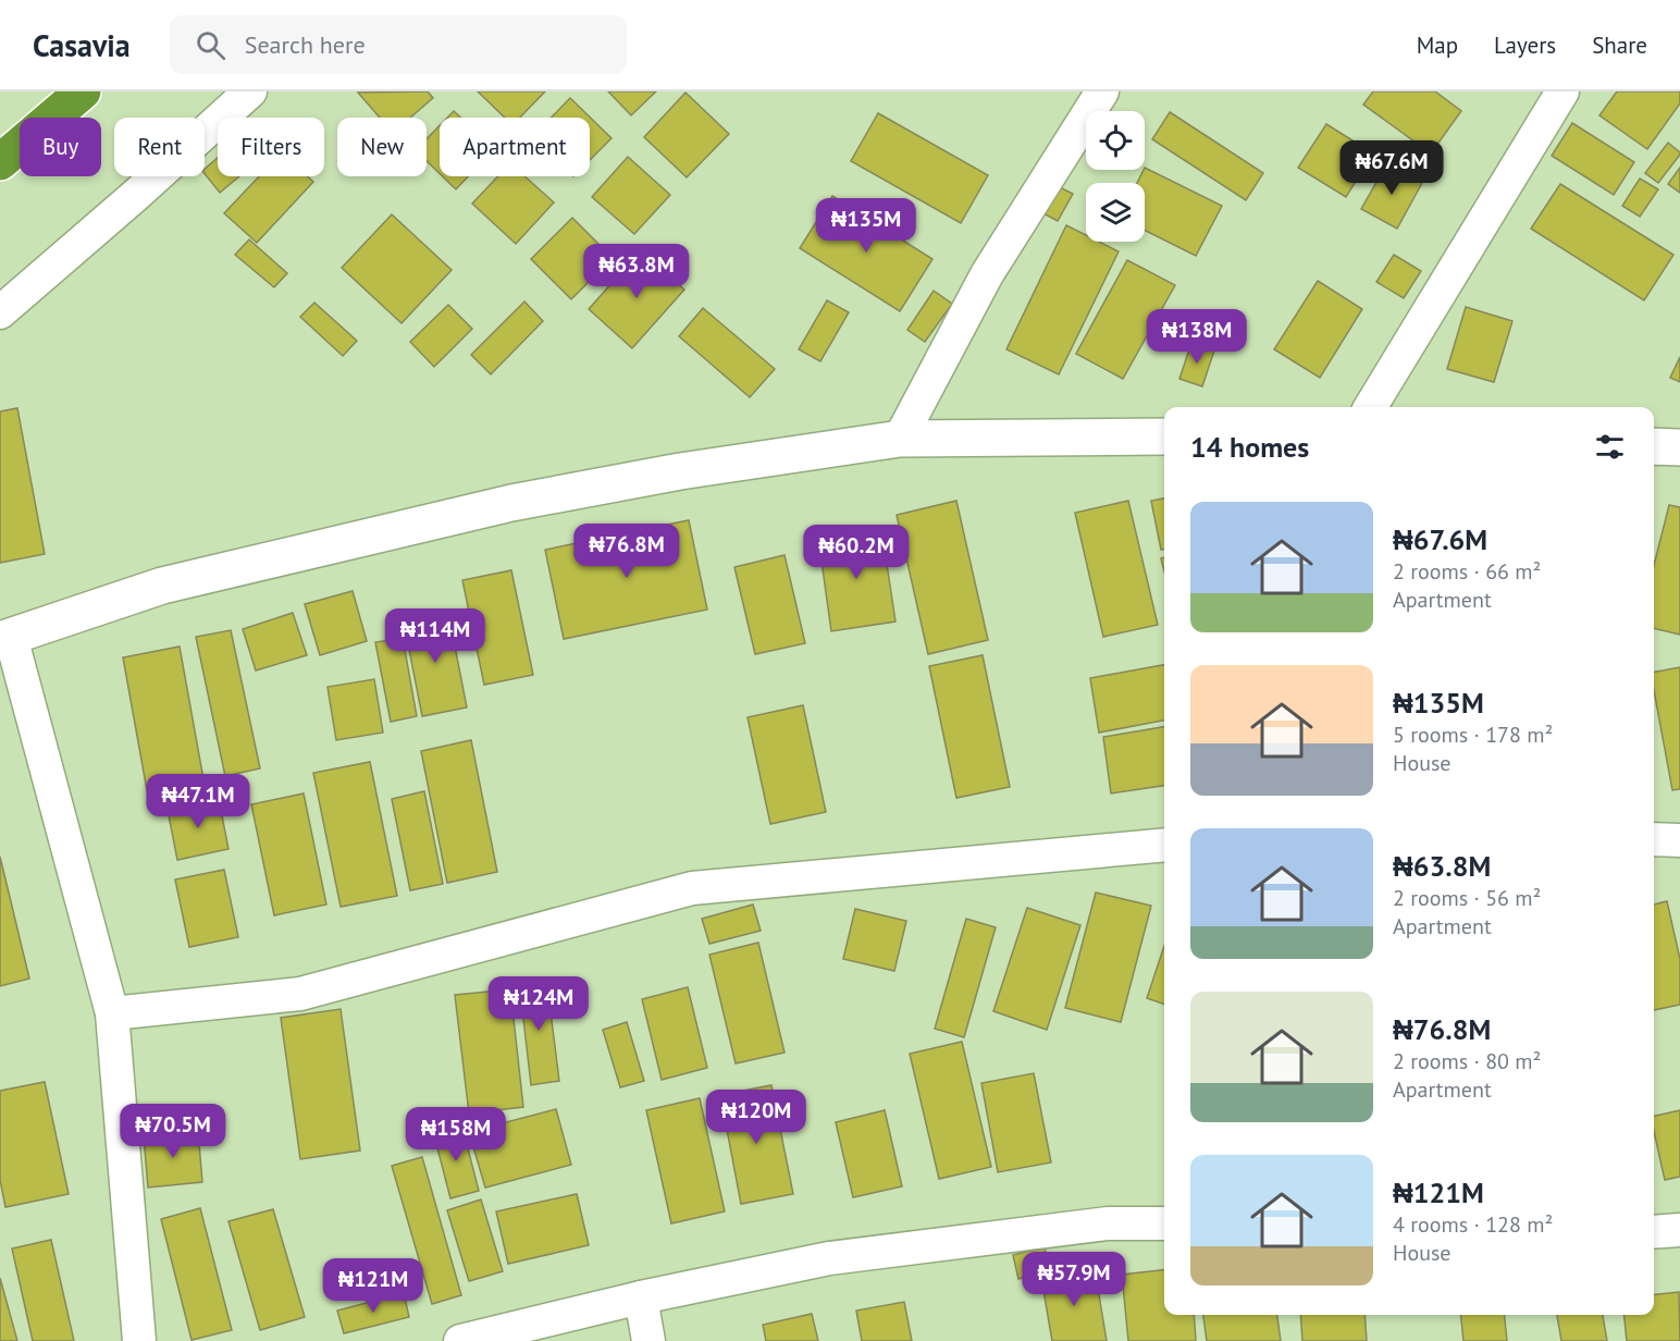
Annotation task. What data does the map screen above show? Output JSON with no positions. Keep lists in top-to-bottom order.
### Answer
{
  "page": {
    "header": "Casavia",
    "search": "Search here",
    "nav": ["Map", "Layers", "Share"],
    "chip": [
      "Buy",
      "Rent",
      "Filters",
      "New",
      "Apartment"
    ],
    "price": [
      "₦67.6M",
      "₦135M",
      "₦63.8M",
      "₦138M",
      "₦76.8M",
      "₦60.2M",
      "₦114M",
      "₦47.1M",
      "₦124M",
      "₦120M",
      "₦70.5M",
      "₦158M",
      "₦57.9M",
      "₦121M"
    ],
    "heading": "14 homes",
    "list": [
      {
        "name": "₦67.6M",
        "note": "2 rooms · 66 m² · Apartment"
      },
      {
        "name": "₦135M",
        "note": "5 rooms · 178 m² · House"
      },
      {
        "name": "₦63.8M",
        "note": "2 rooms · 56 m² · Apartment"
      },
      {
        "name": "₦76.8M",
        "note": "2 rooms · 80 m² · Apartment"
      },
      {
        "name": "₦121M",
        "note": "4 rooms · 128 m² · House"
      }
    ]
  }
}
